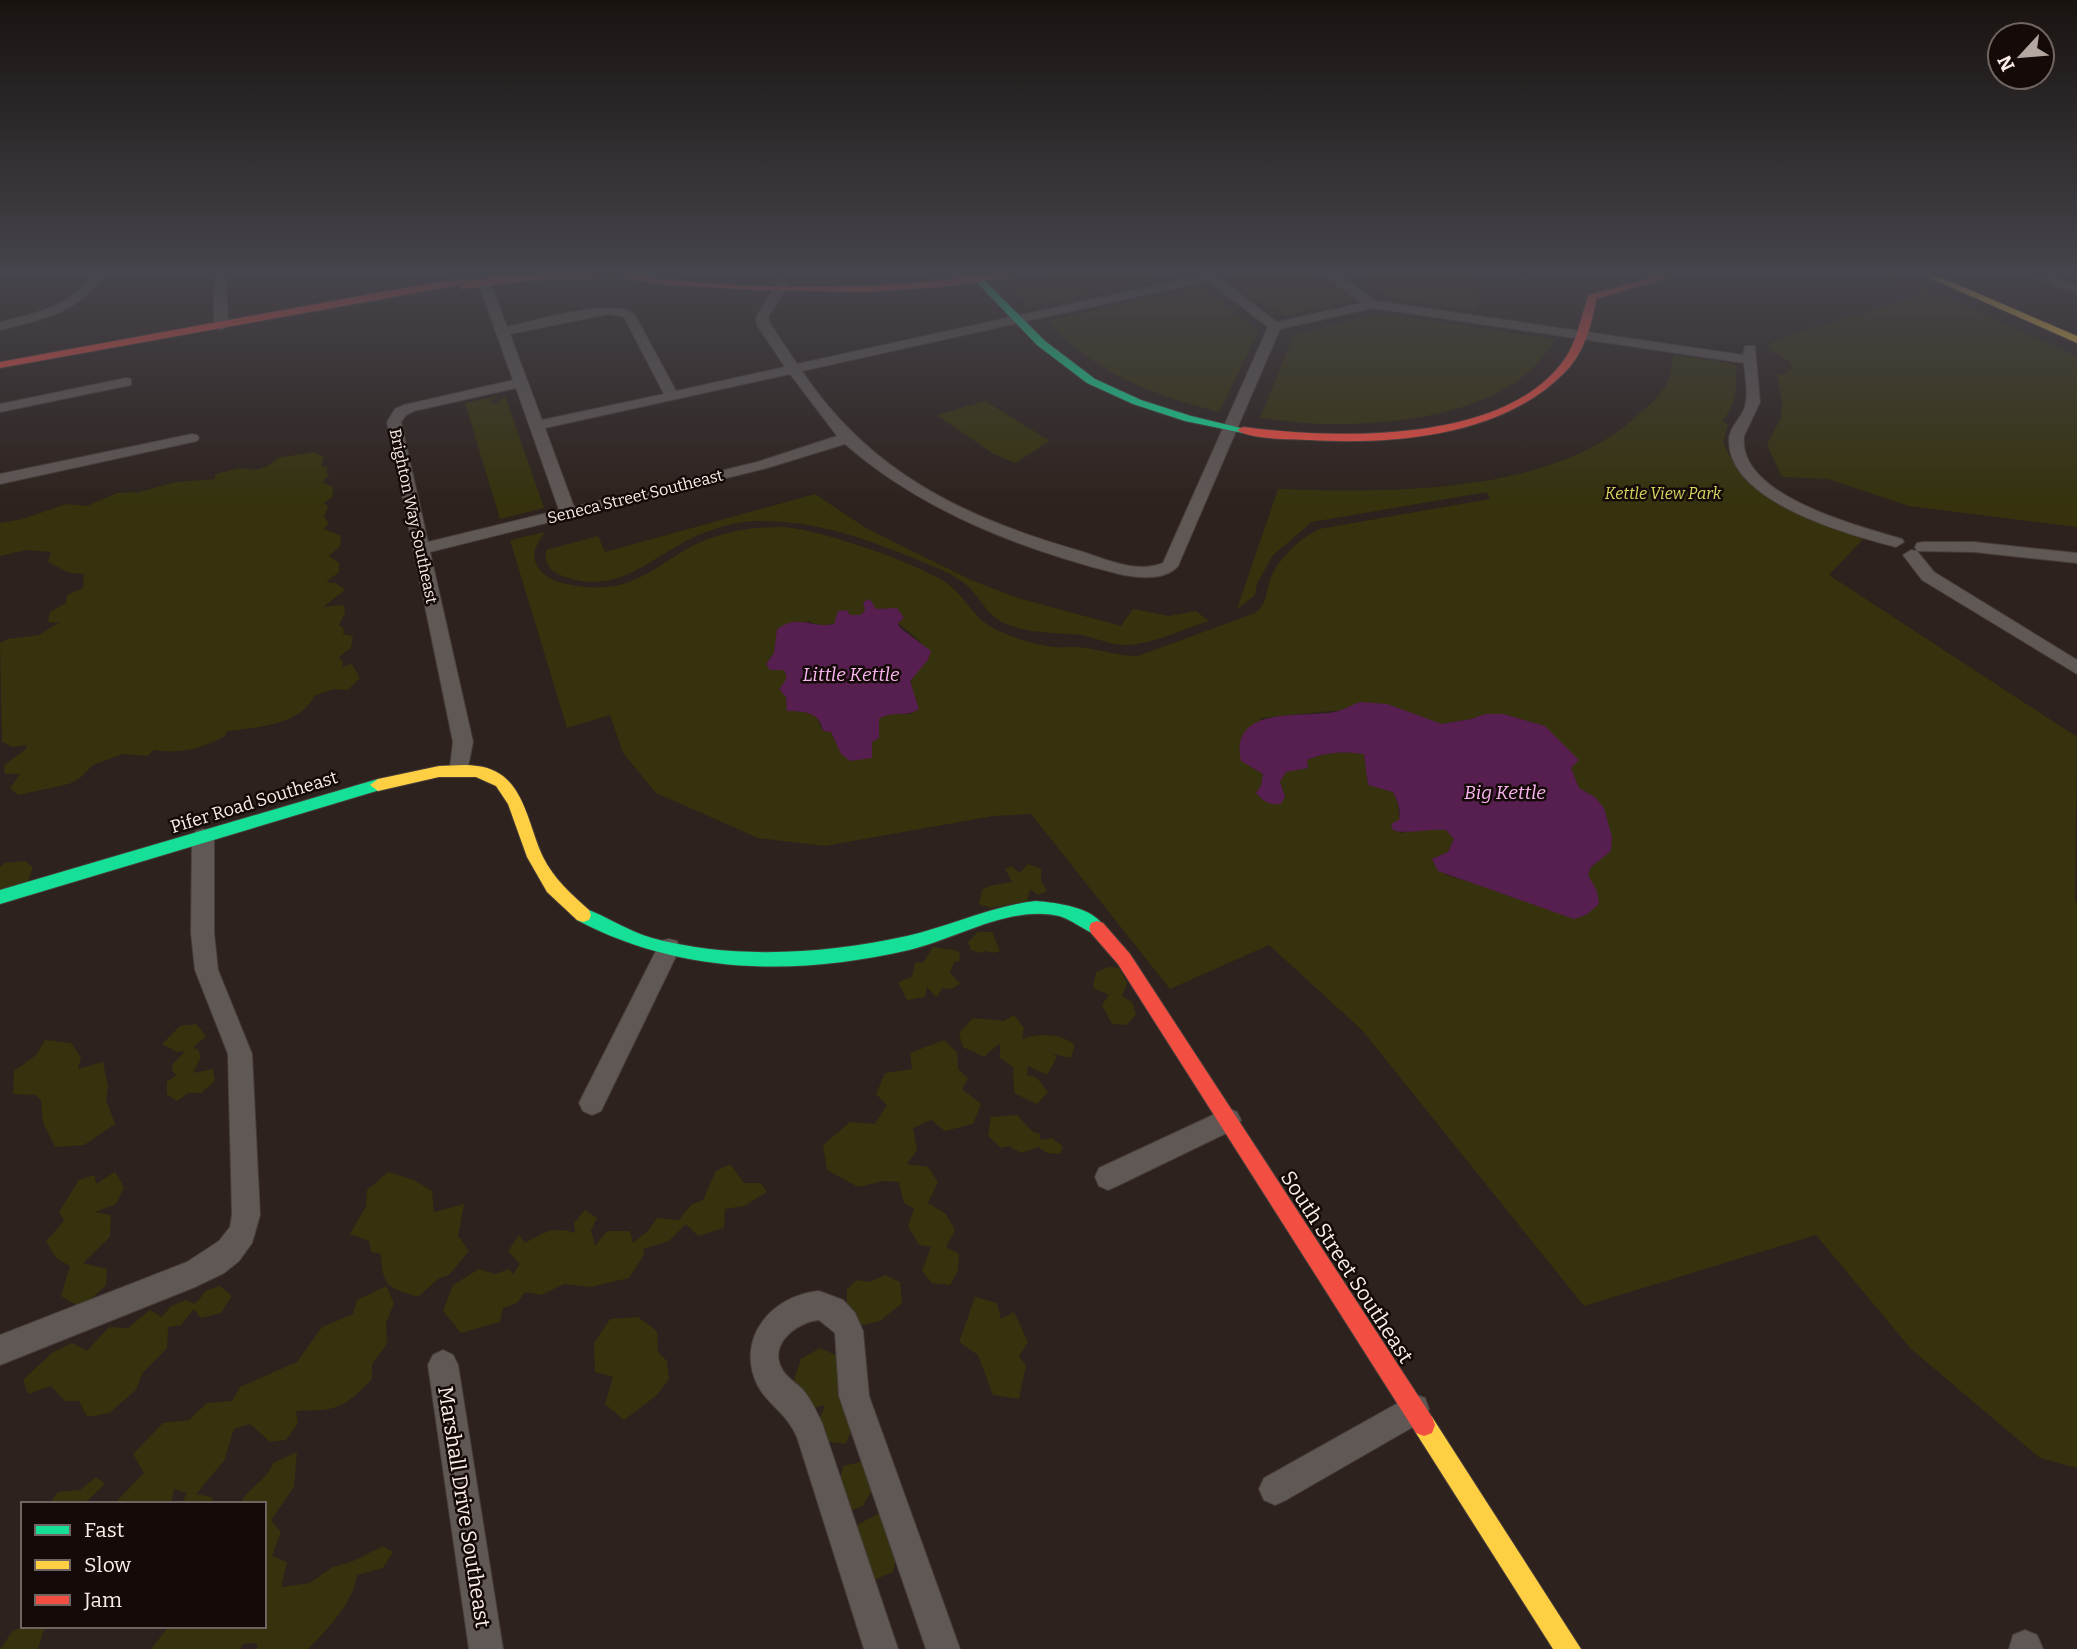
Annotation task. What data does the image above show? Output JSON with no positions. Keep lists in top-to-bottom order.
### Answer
{
  "streets": {
    "street": [
      "Seneca Street Southeast",
      "Brighton Way Southeast",
      "Pifer Road Southeast",
      "South Street Southeast",
      "Marshall Drive Southeast"
    ]
  },
  "crossings": [
    ["Seneca Street Southeast", "Brighton Way Southeast"],
    ["Brighton Way Southeast", "Pifer Road Southeast"],
    ["Pifer Road Southeast", "South Street Southeast"]
  ],
  "water": ["Little Kettle", "Big Kettle"],
  "parks": ["Kettle View Park"],
  "legend": ["Fast", "Slow", "Jam"],
  "north": "bottom left"
}
